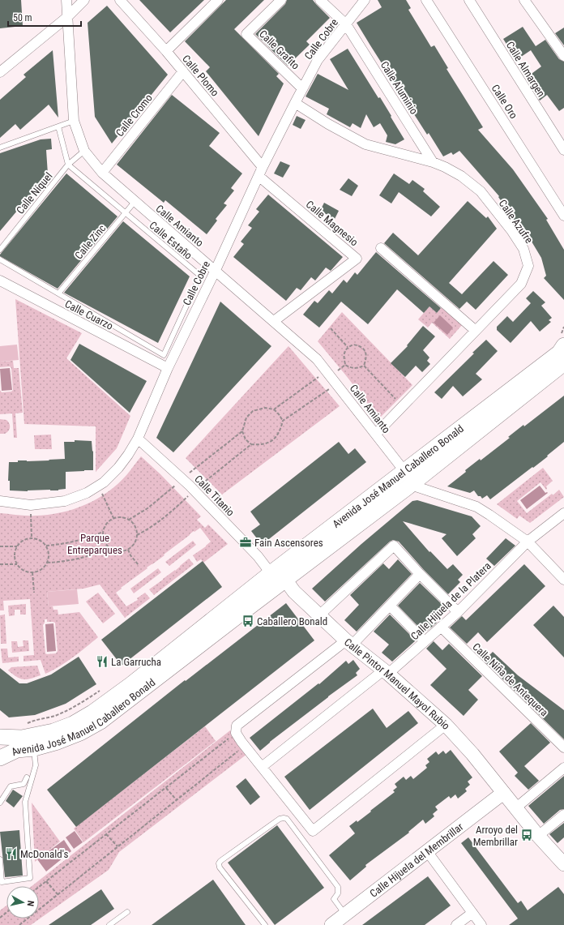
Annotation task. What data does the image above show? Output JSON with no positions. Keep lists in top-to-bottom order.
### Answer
{
  "streets": {
    "main road": ["Avenida José Manuel Caballero Bonald"],
    "street": [
      "Calle Cobre",
      "Calle Grafito",
      "Calle Almargen",
      "Calle Plomo",
      "Calle Aluminio",
      "Calle Oro",
      "Calle Cromo",
      "Calle Azufre",
      "Calle Magnesio",
      "Calle Amianto",
      "Calle Cuarzo",
      "Calle Titanio",
      "Calle Hijuela de la Platera",
      "Calle Niña de Antequera",
      "Calle Pintor Manuel Mayol Rubio",
      "Calle Hijuela del Membrillar"
    ],
    "lane": ["Calle Níquel", "Calle Estaño", "Calle Zinc"]
  },
  "crossings": [
    ["Calle Cobre", "Calle Grafito"],
    ["Calle Cobre", "Calle Plomo"],
    ["Calle Cobre", "Calle Aluminio"],
    ["Calle Cobre", "Calle Azufre"],
    ["Calle Cobre", "Calle Magnesio"],
    ["Calle Cobre", "Calle Amianto"],
    ["Calle Cobre", "Calle Cuarzo"],
    ["Calle Cobre", "Calle Titanio"],
    ["Calle Plomo", "Calle Cromo"],
    ["Calle Aluminio", "Calle Azufre"],
    ["Calle Cromo", "Calle Amianto"],
    ["Calle Níquel", "Calle Amianto"],
    ["Calle Níquel", "Calle Estaño"],
    ["Calle Azufre", "Calle Amianto"],
    ["Calle Magnesio", "Calle Amianto"],
    ["Calle Amianto", "Calle Zinc"],
    ["Calle Amianto", "Avenida José Manuel Caballero Bonald"],
    ["Calle Estaño", "Calle Zinc"],
    ["Avenida José Manuel Caballero Bonald", "Calle Titanio"],
    ["Avenida José Manuel Caballero Bonald", "Calle Pintor Manuel Mayol Rubio"],
    ["Calle Hijuela de la Platera", "Calle Niña de Antequera"],
    ["Calle Hijuela de la Platera", "Calle Pintor Manuel Mayol Rubio"],
    ["Calle Pintor Manuel Mayol Rubio", "Calle Hijuela del Membrillar"]
  ],
  "parks": ["Parque Entreparques"],
  "places": {
    "office": ["Fain Ascensores"],
    "bus stop": ["Caballero Bonald", "Arroyo del Membrillar"],
    "restaurant": ["La Garrucha", "McDonald's"]
  },
  "scale_bar": "50 m",
  "north": "right"
}
